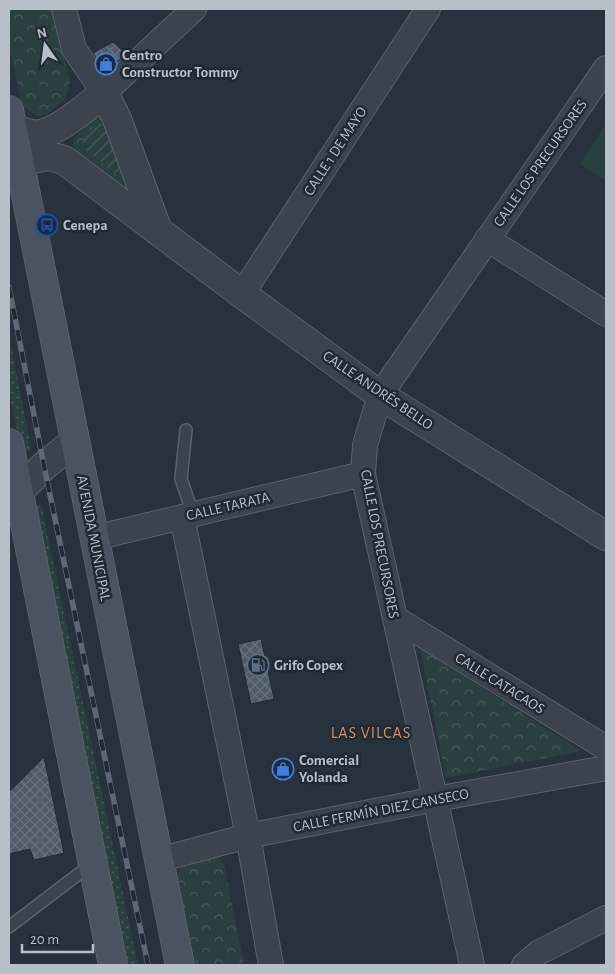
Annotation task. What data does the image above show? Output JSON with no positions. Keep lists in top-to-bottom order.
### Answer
{
  "streets": {
    "main road": ["AVENIDA MUNICIPAL"],
    "street": [
      "CALLE 1 DE MAYO",
      "CALLE LOS PRECURSORES",
      "CALLE ANDRÉS BELLO",
      "CALLE TARATA",
      "CALLE CATACAOS",
      "CALLE FERMÍN DIEZ CANSECO"
    ]
  },
  "crossings": [
    ["CALLE 1 DE MAYO", "CALLE ANDRÉS BELLO"],
    ["CALLE LOS PRECURSORES", "CALLE ANDRÉS BELLO"],
    ["CALLE LOS PRECURSORES", "CALLE TARATA"],
    ["CALLE LOS PRECURSORES", "CALLE CATACAOS"],
    ["CALLE LOS PRECURSORES", "CALLE FERMÍN DIEZ CANSECO"],
    ["CALLE ANDRÉS BELLO", "AVENIDA MUNICIPAL"],
    ["CALLE TARATA", "AVENIDA MUNICIPAL"],
    ["AVENIDA MUNICIPAL", "CALLE FERMÍN DIEZ CANSECO"]
  ],
  "districts": ["LAS VILCAS"],
  "places": {
    "shop": ["Centro Constructor Tommy", "Comercial Yolanda"],
    "bus stop": ["Cenepa"],
    "fuel station": ["Grifo Copex"]
  },
  "scale_bar": "20 m",
  "north": "top"
}
